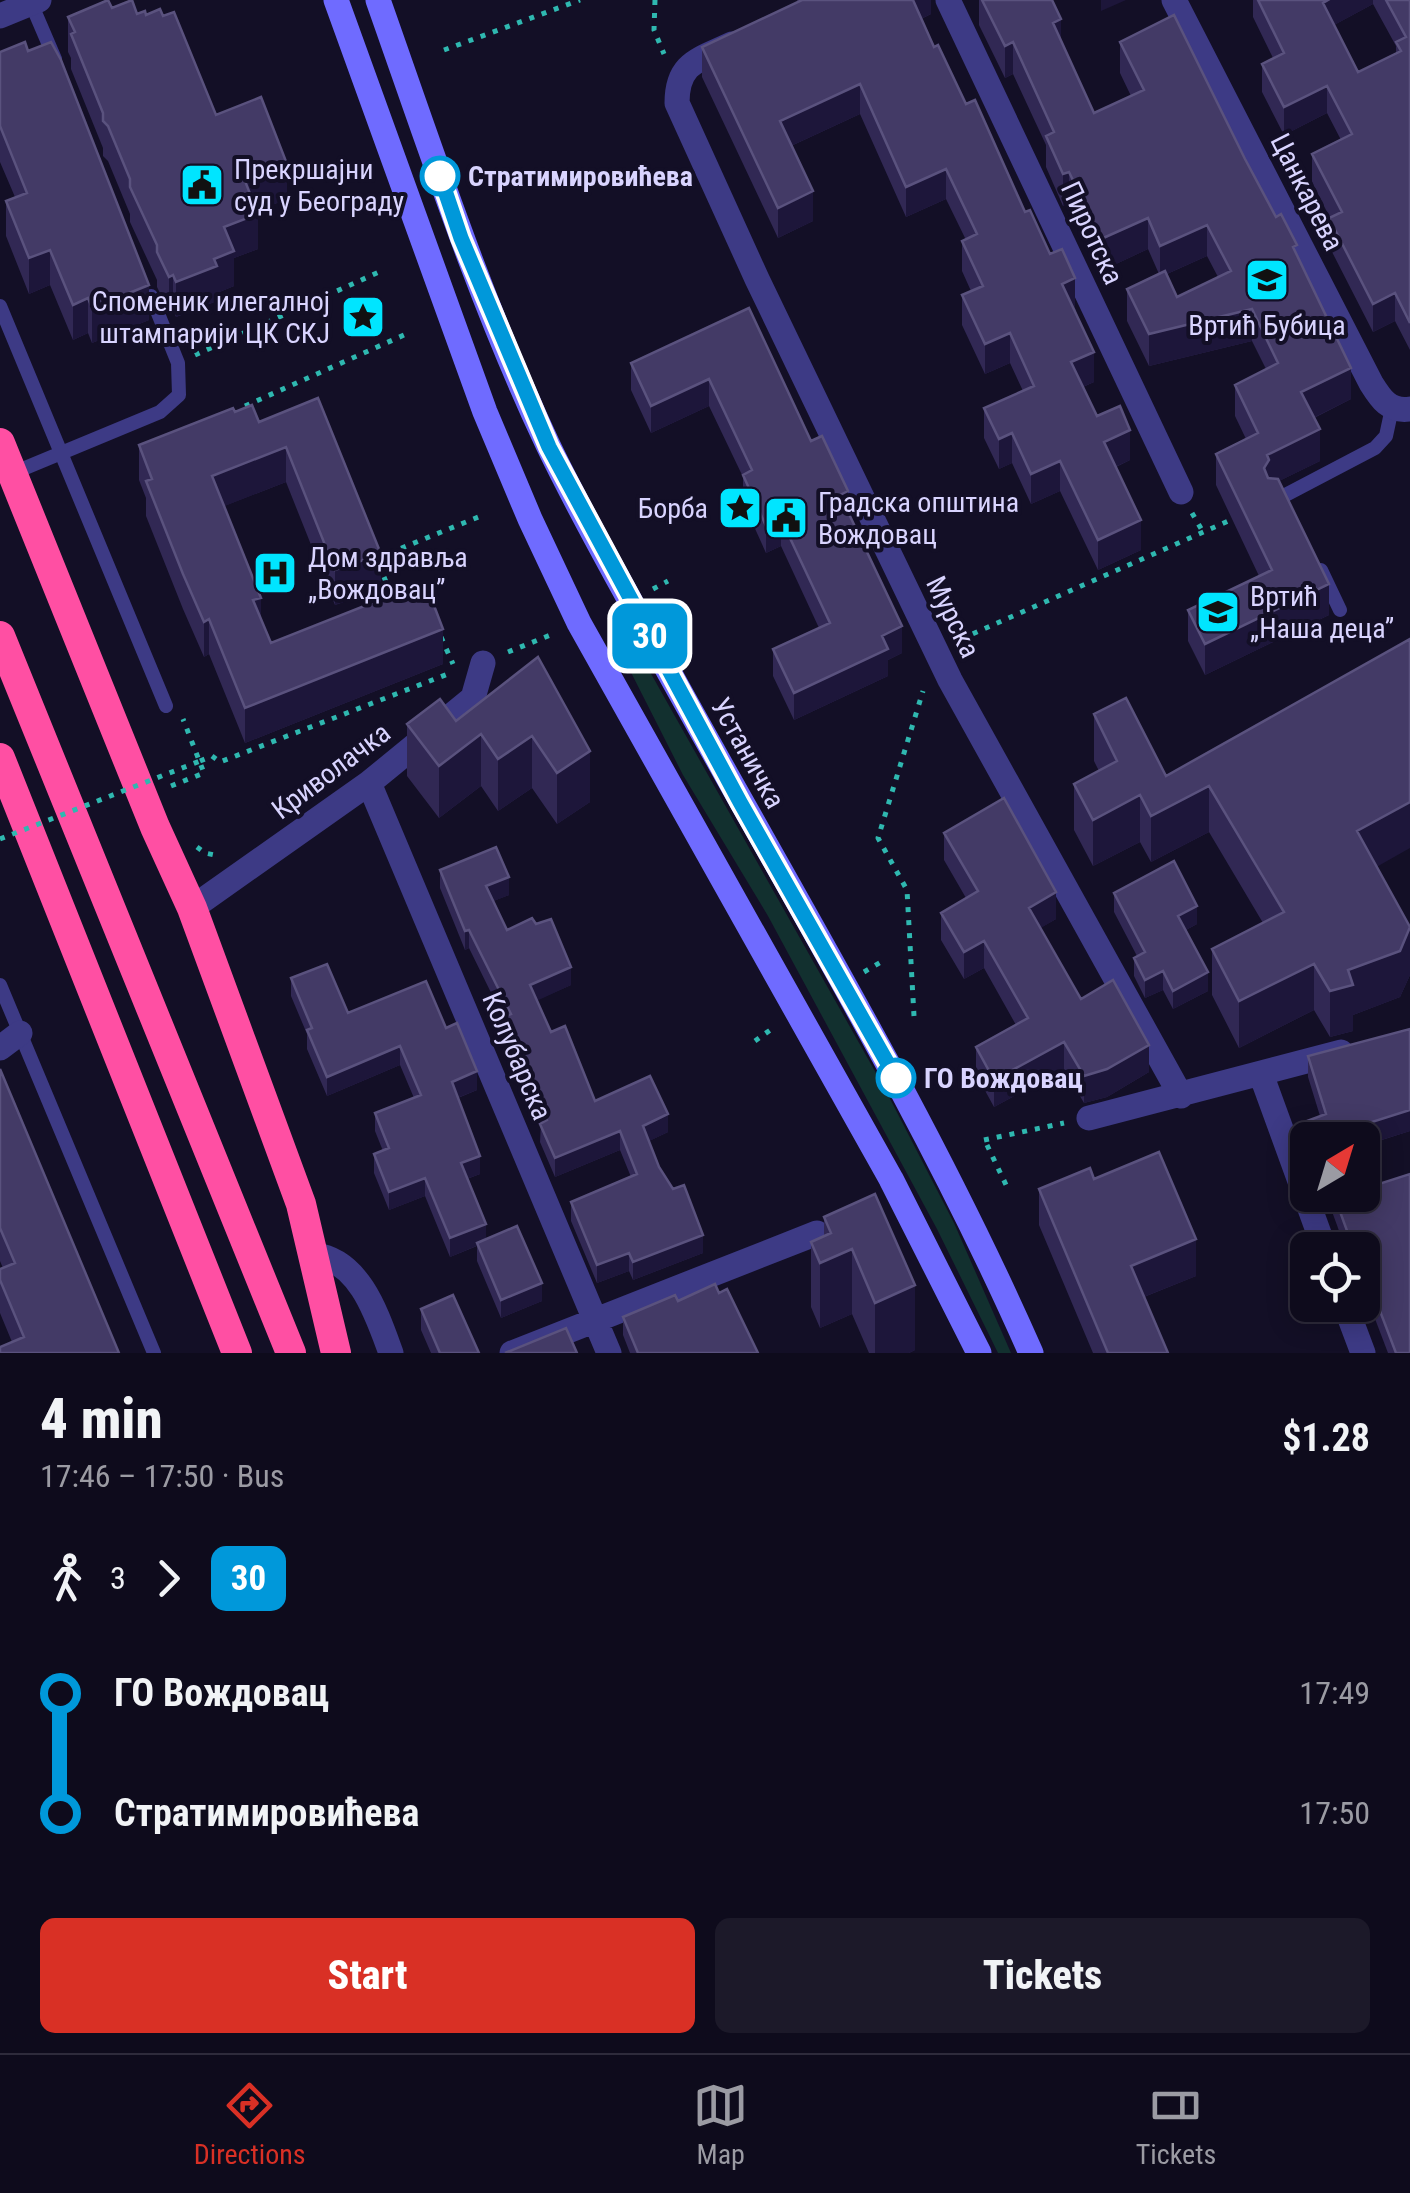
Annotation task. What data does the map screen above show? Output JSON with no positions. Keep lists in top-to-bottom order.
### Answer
{
  "streets": {
    "main road": ["Устаничка"],
    "street": [
      "Цанкарева",
      "Пиротска",
      "Мурска",
      "Криволачка",
      "Колубарска"
    ]
  },
  "crossings": [
    ["Криволачка", "Колубарска"]
  ],
  "places": {
    "other": ["Стратимировићева", "ГО Вождовац"],
    "public building": ["Прекршајни суд у Београду", "Градска општина Вождовац"],
    "school or university": ["Вртић Бубица", "Вртић „Наша деца”"],
    "place": ["Споменик илегалној штампарији ЦК СКЈ", "Борба"],
    "hospital": ["Дом здравља „Вождовац”"]
  },
  "lines": ["bus line 30"],
  "north": "top right",
  "page": {
    "on_map": "30",
    "heading": ["4 min", "17:46 – 17:50 · Bus", "$1.28"],
    "legs": ["3", "30"],
    "list": [
      {
        "name": "ГО Вождовац",
        "value": "17:49"
      },
      {
        "name": "Стратимировићева",
        "value": "17:50"
      }
    ],
    "buttons": ["Start", "Tickets"],
    "tabs": ["Directions", "Map", "Tickets"]
  }
}
